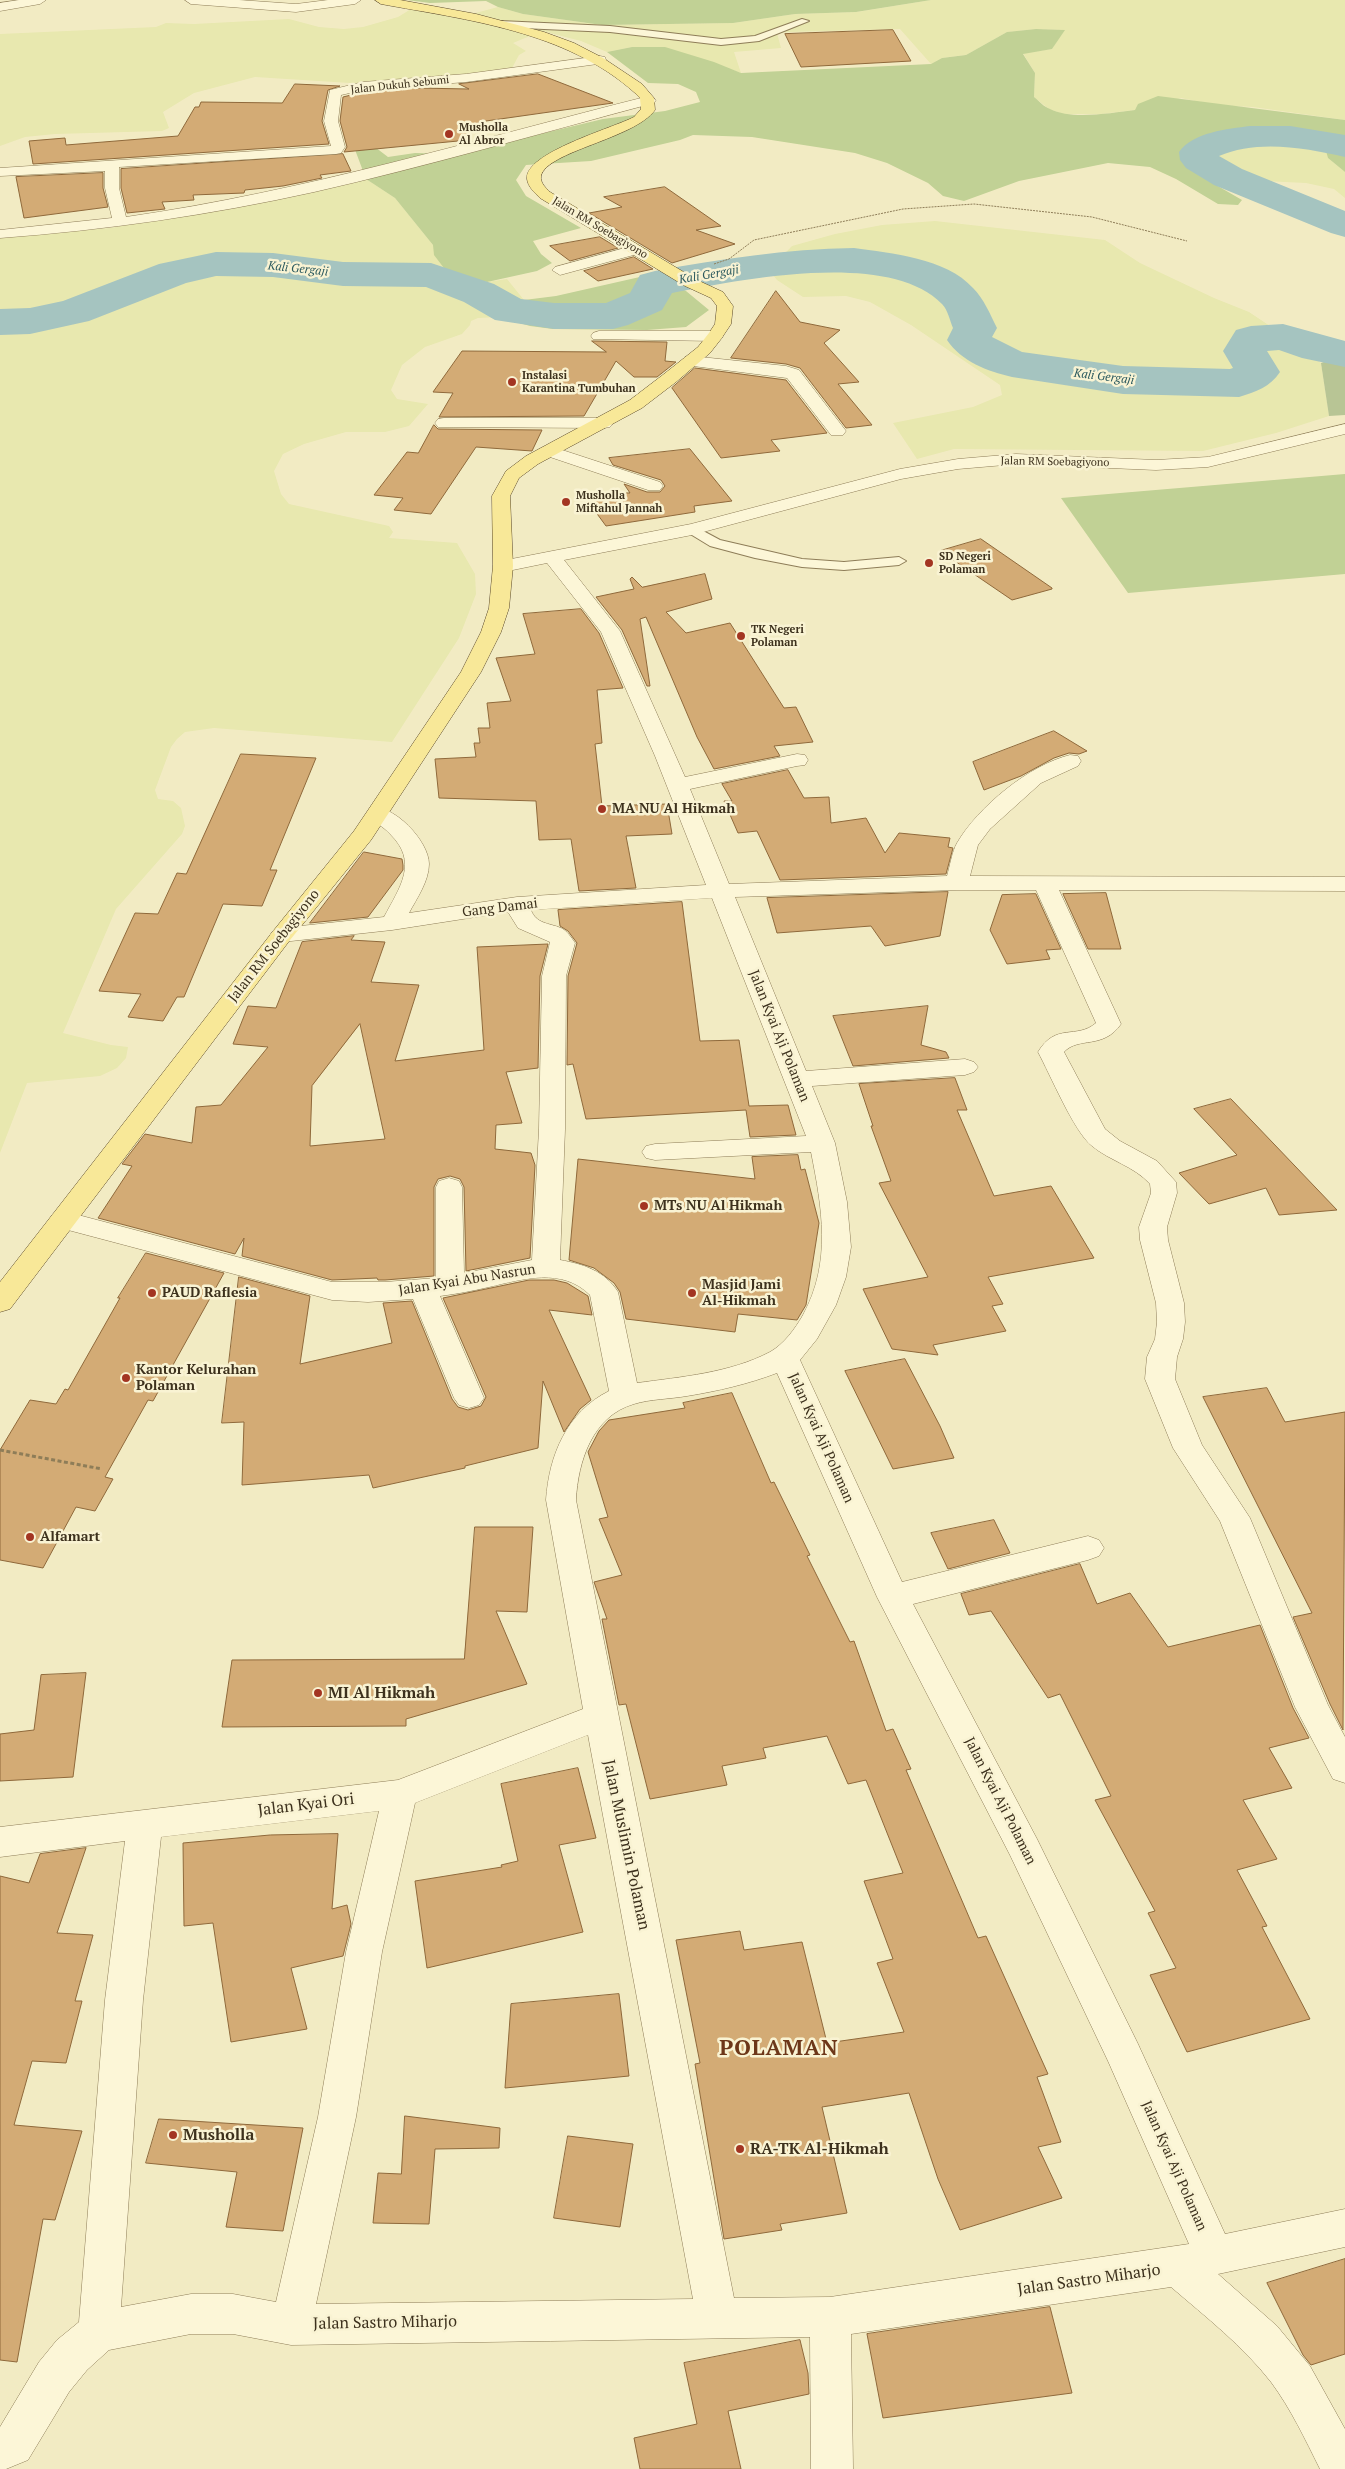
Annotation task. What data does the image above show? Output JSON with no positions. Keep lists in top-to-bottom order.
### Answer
{
  "streets": {
    "main road": ["Jalan RM Soebagiyono"],
    "street": [
      "Jalan Dukuh Sebumi",
      "Gang Damai",
      "Jalan Kyai Aji Polaman",
      "Jalan Kyai Abu Nasrun",
      "Jalan Kyai Ori",
      "Jalan Muslimin Polaman",
      "Jalan Sastro Miharjo"
    ]
  },
  "crossings": [
    ["Jalan RM Soebagiyono", "Gang Damai"],
    ["Jalan RM Soebagiyono", "Jalan Kyai Aji Polaman"],
    ["Jalan RM Soebagiyono", "Jalan Kyai Abu Nasrun"],
    ["Gang Damai", "Jalan Kyai Aji Polaman"],
    ["Jalan Kyai Aji Polaman", "Jalan Sastro Miharjo"],
    ["Jalan Kyai Abu Nasrun", "Jalan Muslimin Polaman"],
    ["Jalan Kyai Ori", "Jalan Muslimin Polaman"],
    ["Jalan Muslimin Polaman", "Jalan Sastro Miharjo"]
  ],
  "districts": ["POLAMAN"],
  "water": ["Kali Gergaji"],
  "places": [
    "Musholla Al Abror",
    "Instalasi Karantina Tumbuhan",
    "Musholla Miftahul Jannah",
    "SD Negeri Polaman",
    "TK Negeri Polaman",
    "MA NU Al Hikmah",
    "MTs NU Al Hikmah",
    "PAUD Raflesia",
    "Masjid Jami Al-Hikmah",
    "Kantor Kelurahan Polaman",
    "Alfamart",
    "MI Al Hikmah",
    "Musholla",
    "RA-TK Al-Hikmah"
  ]
}
